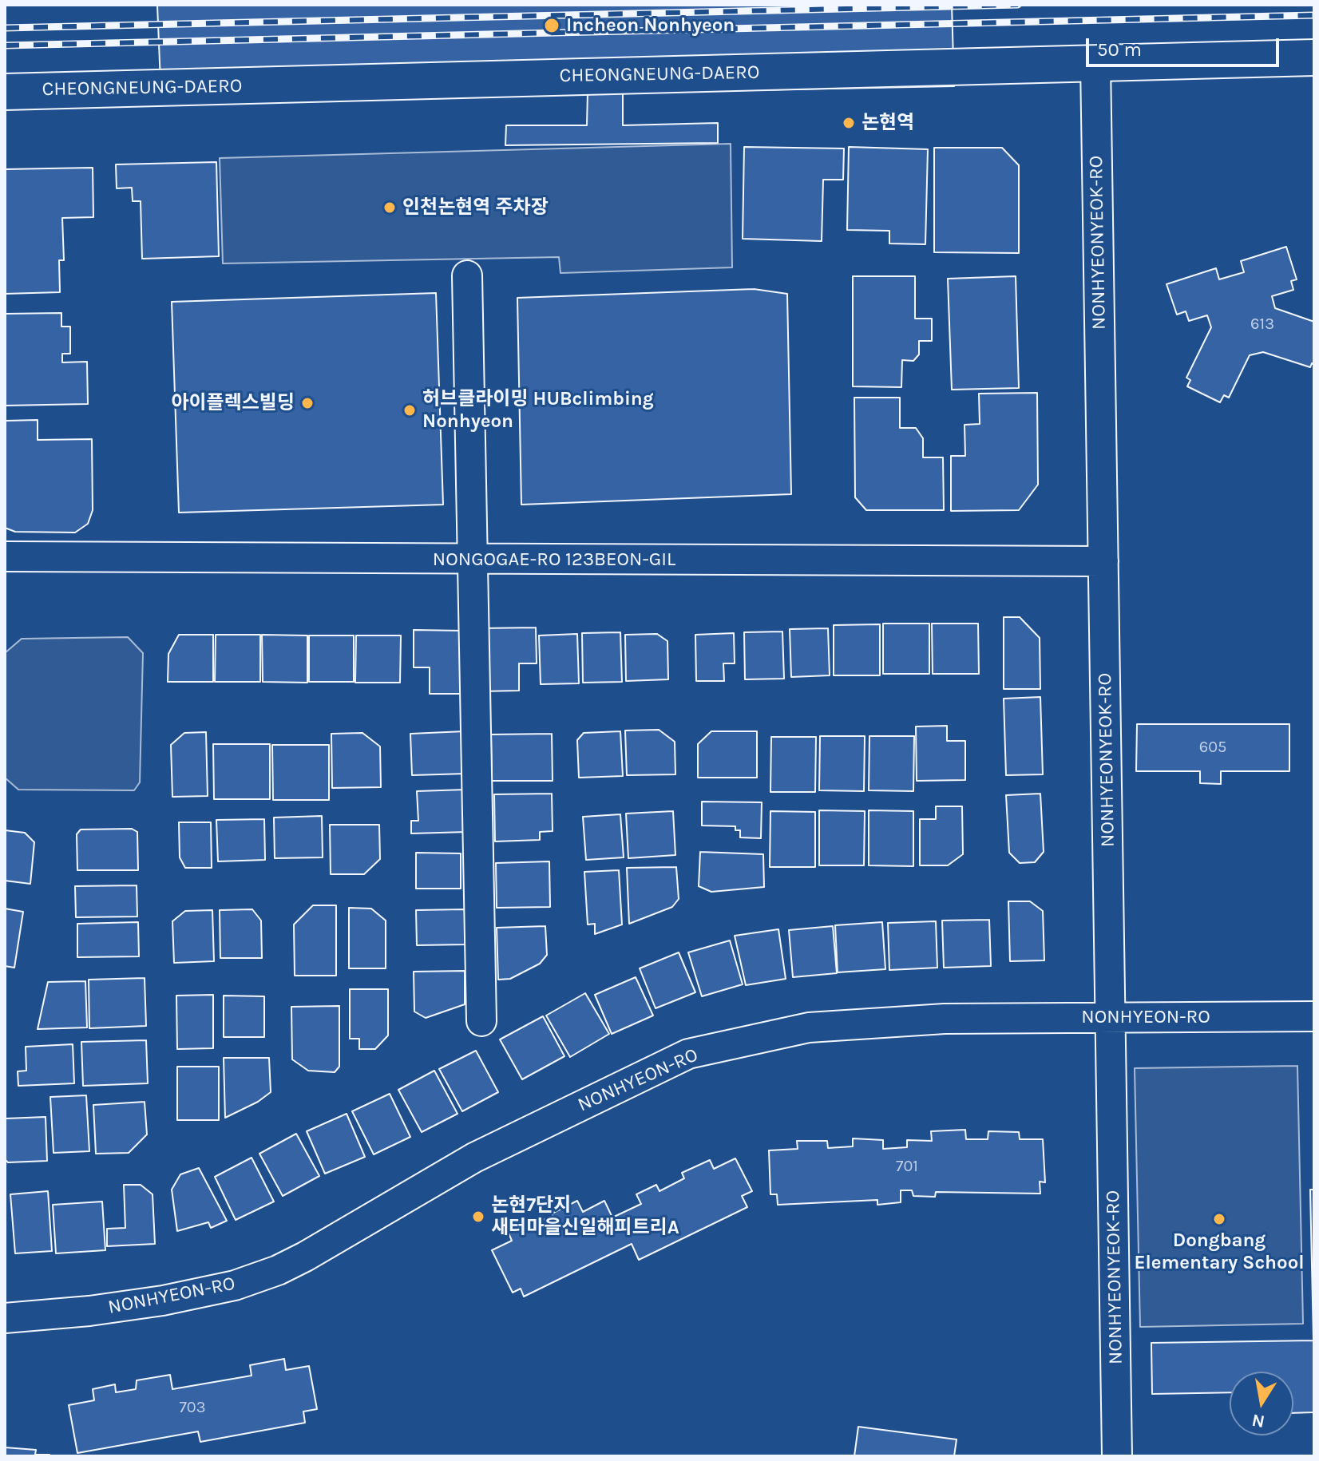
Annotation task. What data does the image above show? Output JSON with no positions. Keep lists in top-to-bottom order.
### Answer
{
  "streets": {
    "main road": ["CHEONGNEUNG-DAERO"],
    "street": ["NONHYEONYEOK-RO", "NONGOGAE-RO 123BEON-GIL", "NONHYEON-RO"]
  },
  "crossings": [
    ["CHEONGNEUNG-DAERO", "NONHYEONYEOK-RO"],
    ["NONHYEONYEOK-RO", "NONGOGAE-RO 123BEON-GIL"],
    ["NONHYEONYEOK-RO", "NONHYEON-RO"]
  ],
  "places": [
    "Incheon Nonhyeon",
    "논현역",
    "인천논현역 주차장",
    "아이플렉스빌딩",
    "허브클라이밍 HUBclimbing Nonhyeon",
    "논현7단지 새터마을신일해피트리A",
    "Dongbang Elementary School"
  ],
  "house_numbers": [
    "613",
    "605",
    "701",
    "703"
  ],
  "scale_bar": "50 m",
  "north": "bottom"
}
